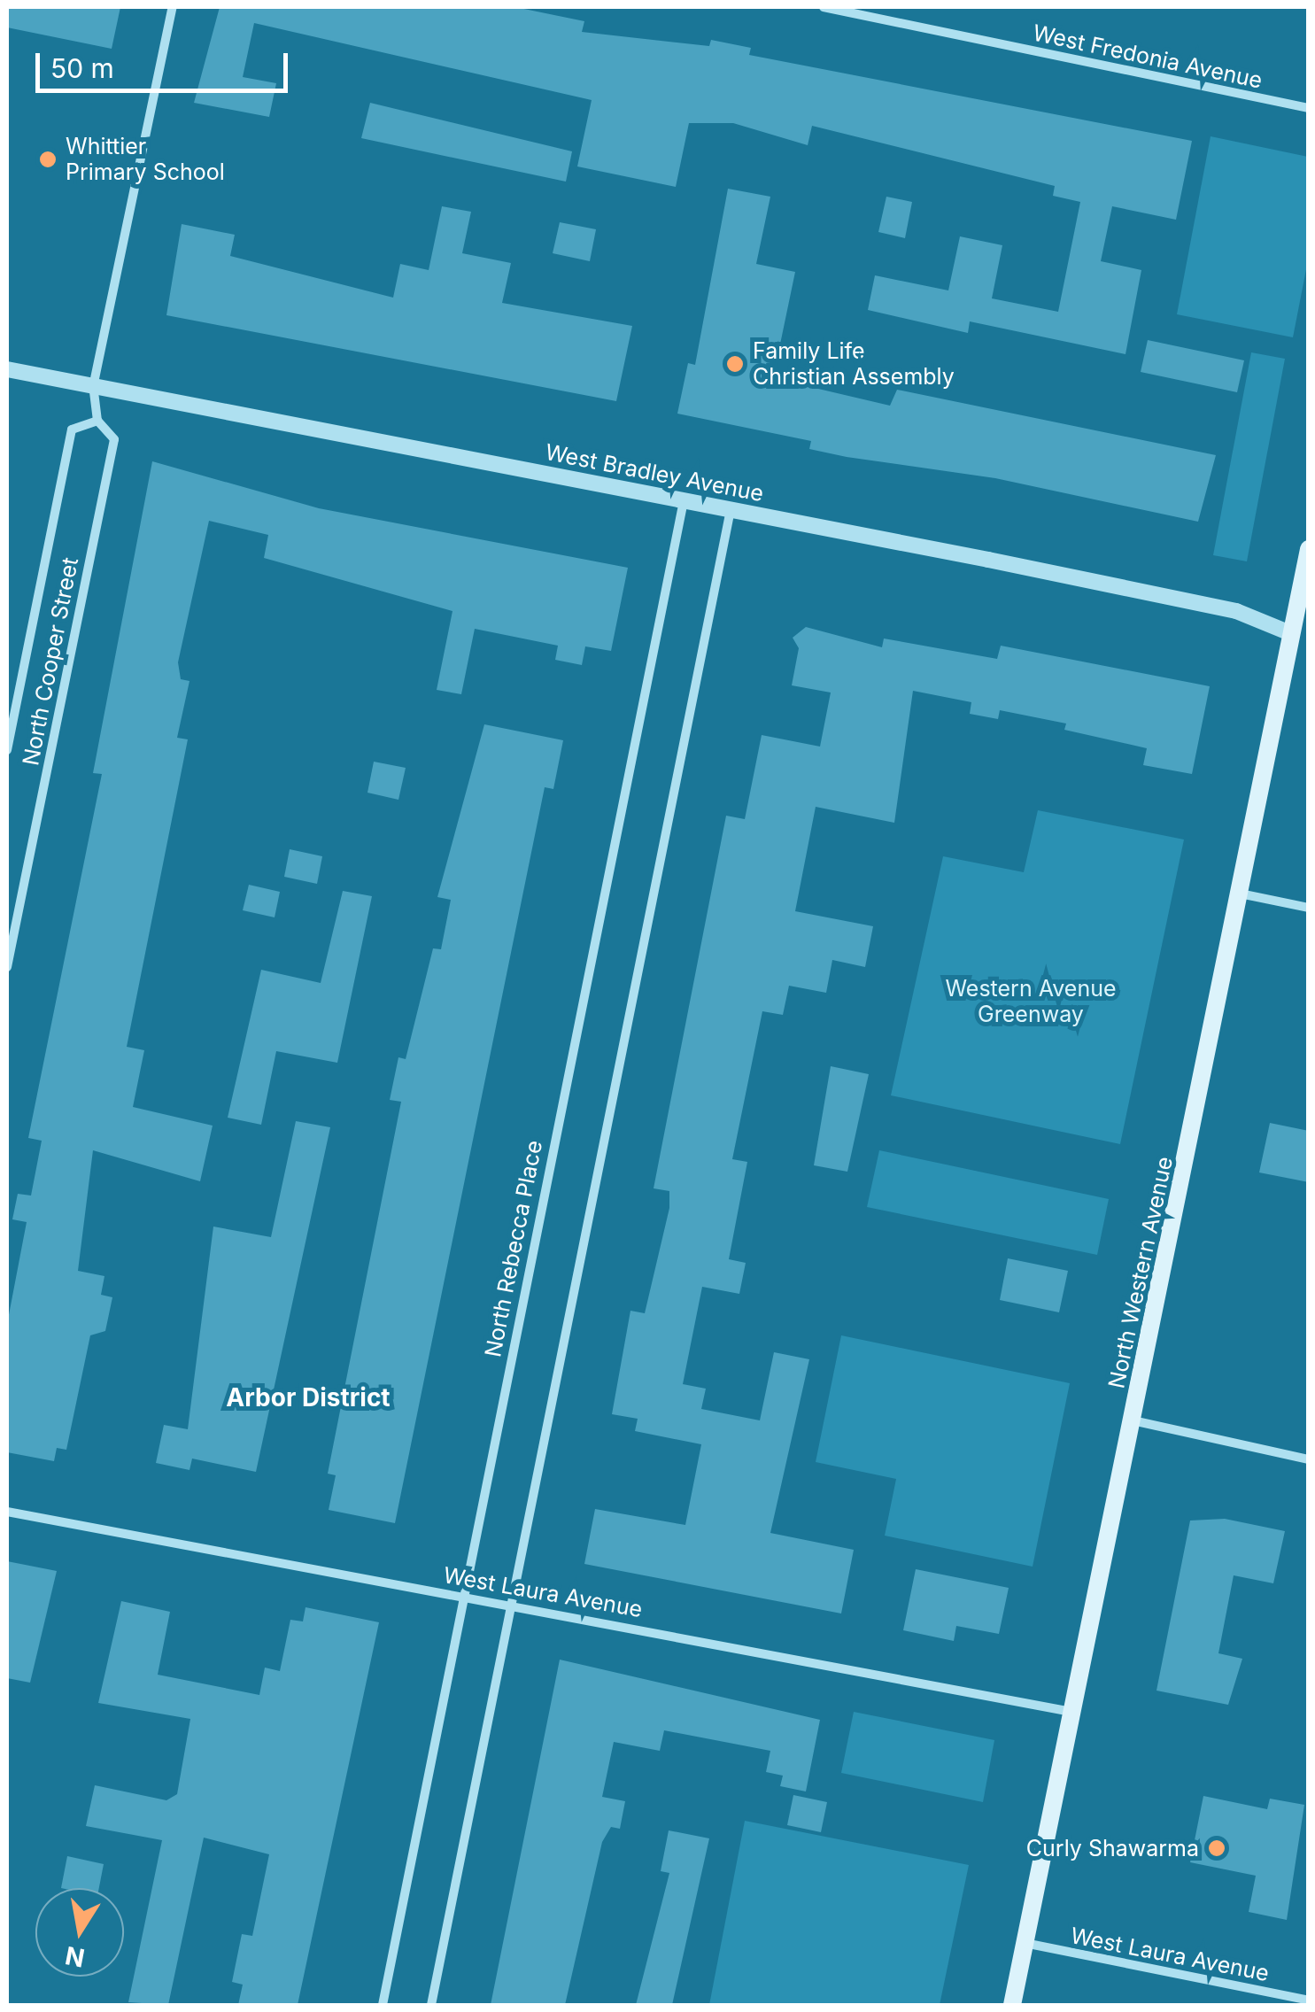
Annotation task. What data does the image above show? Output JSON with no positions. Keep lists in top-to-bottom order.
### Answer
{
  "streets": {
    "main road": ["North Western Avenue"],
    "street": [
      "West Fredonia Avenue",
      "West Bradley Avenue",
      "North Cooper Street",
      "North Rebecca Place",
      "West Laura Avenue"
    ]
  },
  "crossings": [
    ["West Bradley Avenue", "North Cooper Street"],
    ["West Bradley Avenue", "North Rebecca Place"],
    ["West Bradley Avenue", "North Western Avenue"],
    ["North Rebecca Place", "West Laura Avenue"],
    ["North Western Avenue", "West Laura Avenue"]
  ],
  "districts": ["Arbor District"],
  "parks": ["Western Avenue Greenway"],
  "places": ["Whittier Primary School", "Family Life Christian Assembly", "Curly Shawarma"],
  "scale_bar": "50 m",
  "north": "bottom"
}
